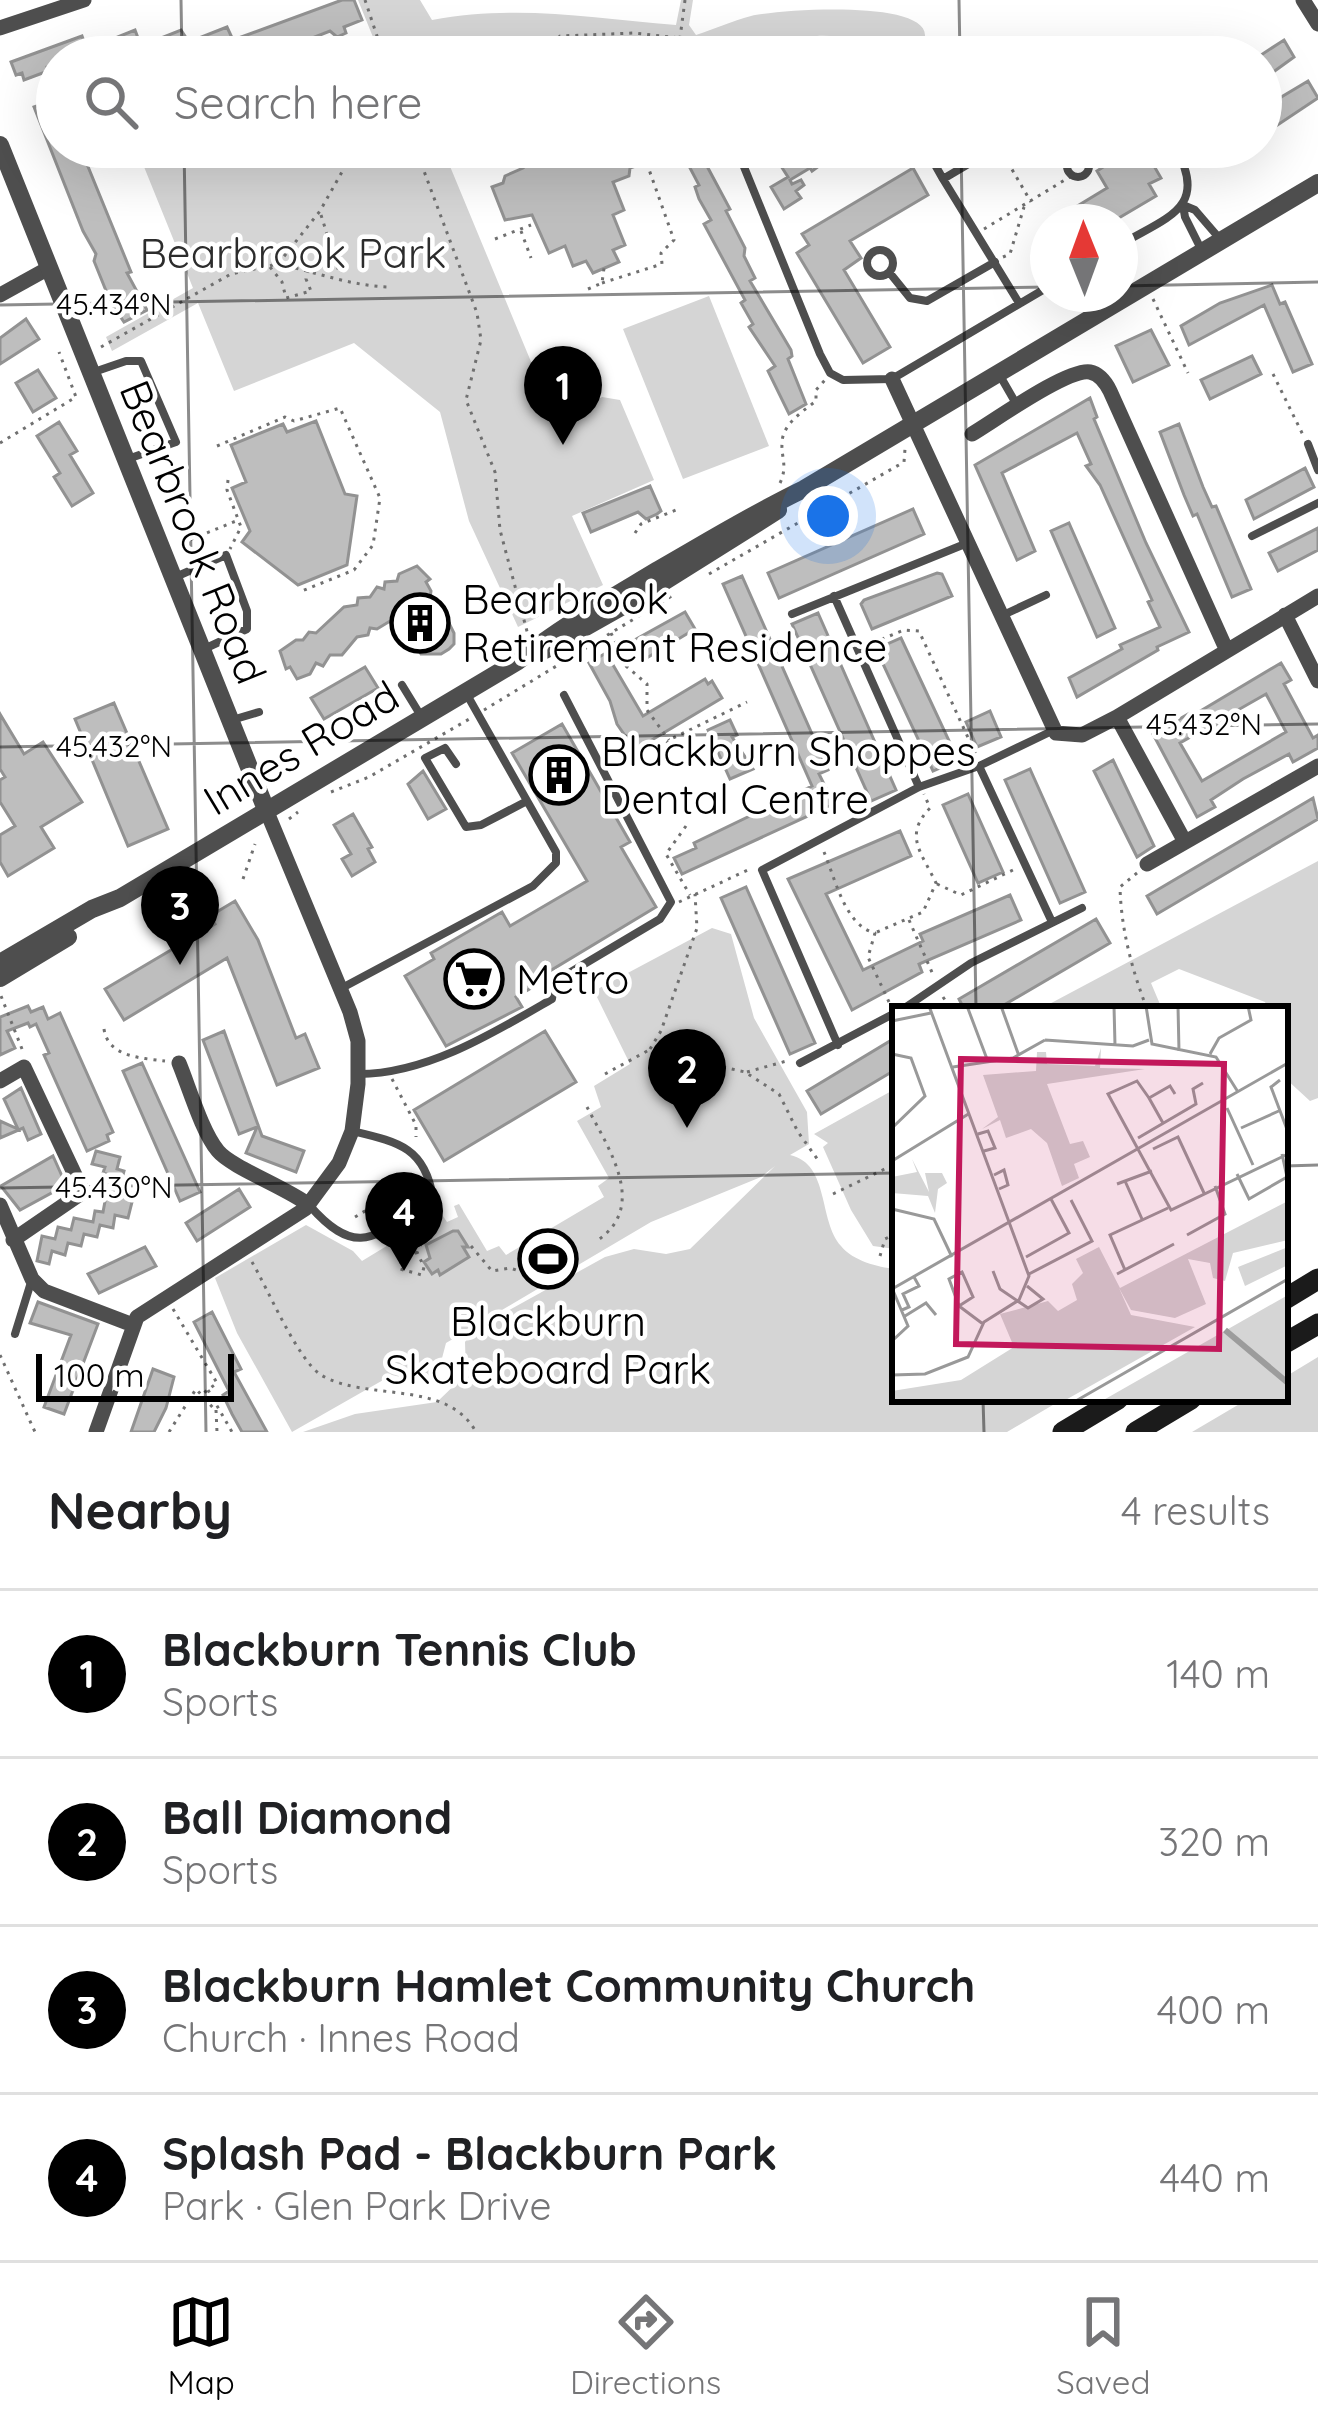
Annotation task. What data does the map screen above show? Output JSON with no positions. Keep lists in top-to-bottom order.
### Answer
{
  "streets": {
    "street": ["Bearbrook Road", "Innes Road"]
  },
  "crossings": [
    ["Bearbrook Road", "Innes Road"]
  ],
  "parks": ["Bearbrook Park"],
  "places": {
    "building": ["Bearbrook Retirement Residence", "Blackburn Shoppes Dental Centre"],
    "supermarket": ["Metro"],
    "sports": ["Blackburn Skateboard Park"]
  },
  "scale_bar": "100 m",
  "north": "top",
  "page": {
    "search": "Search here",
    "pins": [
      "1",
      "3",
      "2",
      "4"
    ],
    "scale": "100 m",
    "heading": ["Nearby", "4 results"],
    "list": [
      {
        "mark": "1",
        "name": "Blackburn Tennis Club",
        "note": "Sports",
        "value": "140 m"
      },
      {
        "mark": "2",
        "name": "Ball Diamond",
        "note": "Sports",
        "value": "320 m"
      },
      {
        "mark": "3",
        "name": "Blackburn Hamlet Community Church",
        "note": "Church · Innes Road",
        "value": "400 m"
      },
      {
        "mark": "4",
        "name": "Splash Pad - Blackburn Park",
        "note": "Park · Glen Park Drive",
        "value": "440 m"
      }
    ],
    "nav": ["Map", "Directions", "Saved"]
  },
  "coordinates": ["45.434°N", "45.432°N", "45.430°N"]
}
